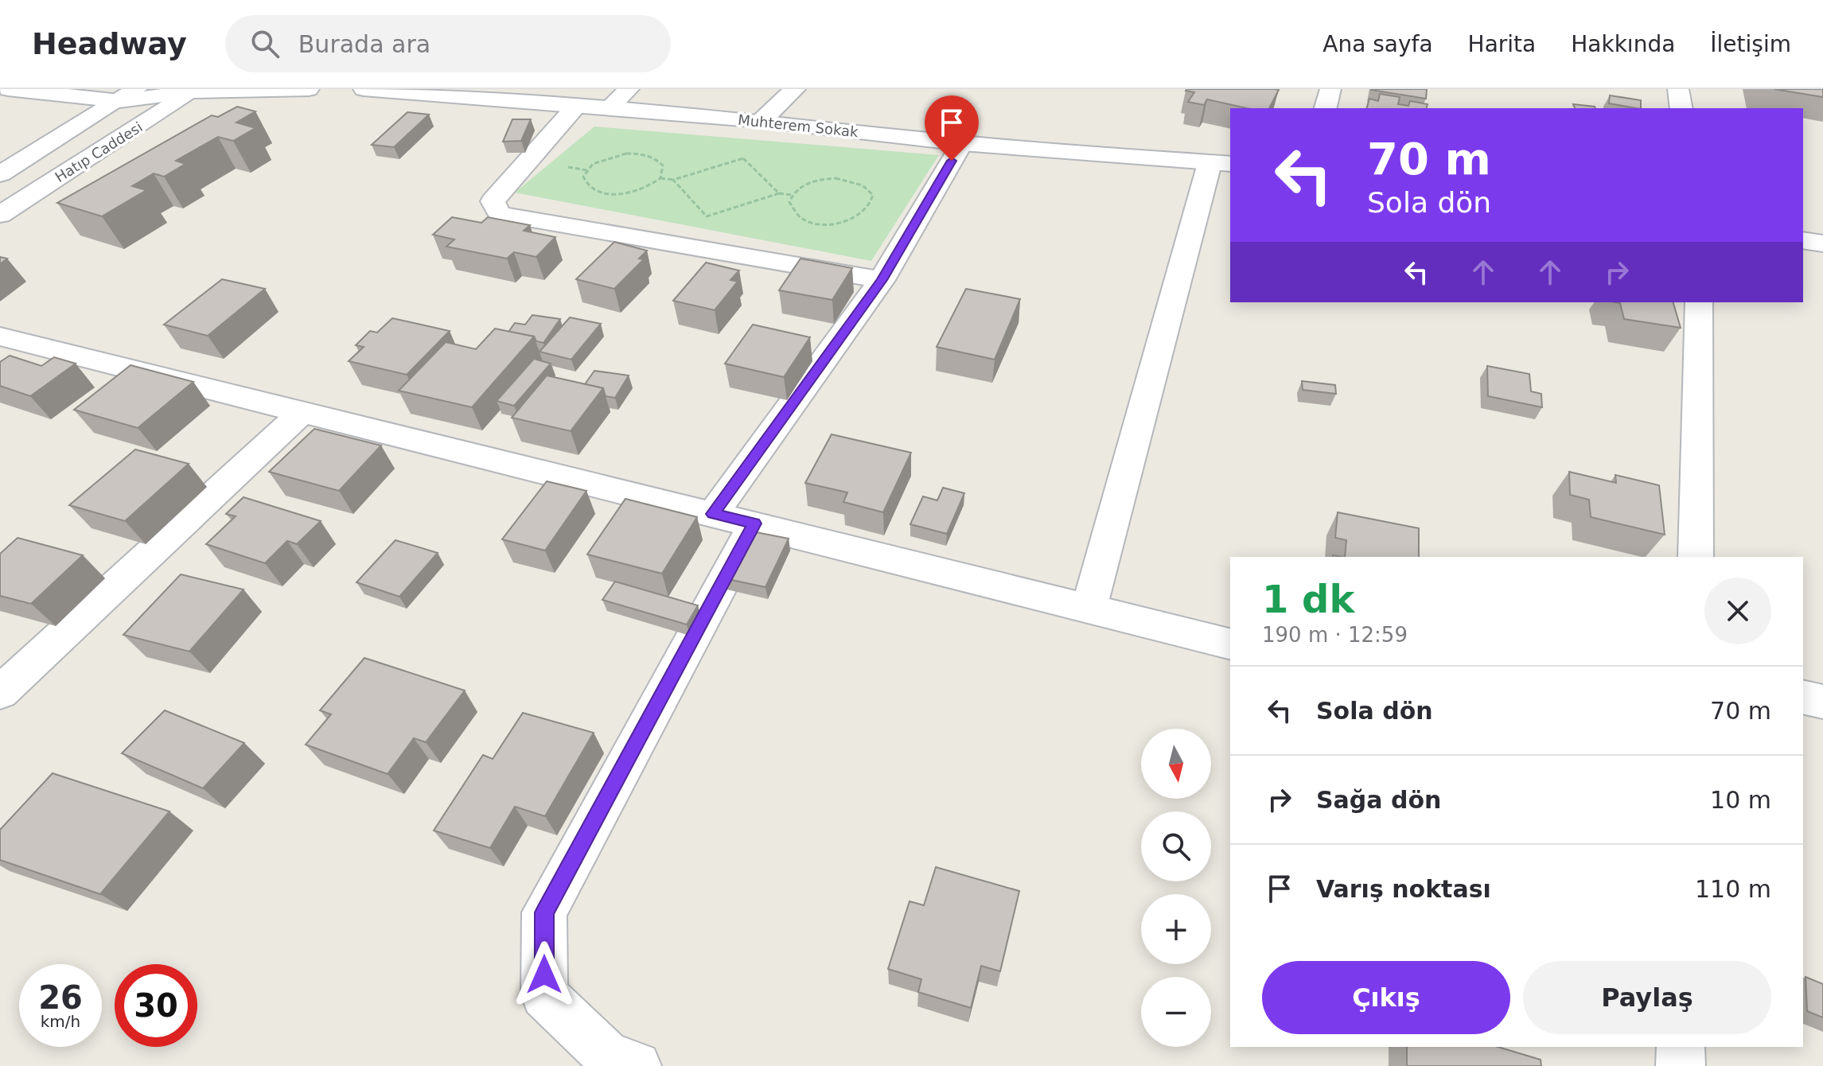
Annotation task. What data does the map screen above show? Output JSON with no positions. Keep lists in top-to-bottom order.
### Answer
{
  "streets": {
    "street": ["Muhterem Sokak", "Hatıp Caddesi"]
  },
  "north": "bottom",
  "page": {
    "header": "Headway",
    "search": "Burada ara",
    "nav": [
      "Ana sayfa",
      "Harita",
      "Hakkında",
      "İletişim"
    ],
    "turn": ["70 m", "Sola dön"],
    "heading": ["1 dk", "190 m · 12:59"],
    "list": [
      {
        "name": "Sola dön",
        "value": "70 m"
      },
      {
        "name": "Sağa dön",
        "value": "10 m"
      },
      {
        "name": "Varış noktası",
        "value": "110 m"
      }
    ],
    "map_buttons": ["+", "−"],
    "buttons": ["Çıkış", "Paylaş"],
    "speed": "26 km/h",
    "limit": "30"
  }
}
